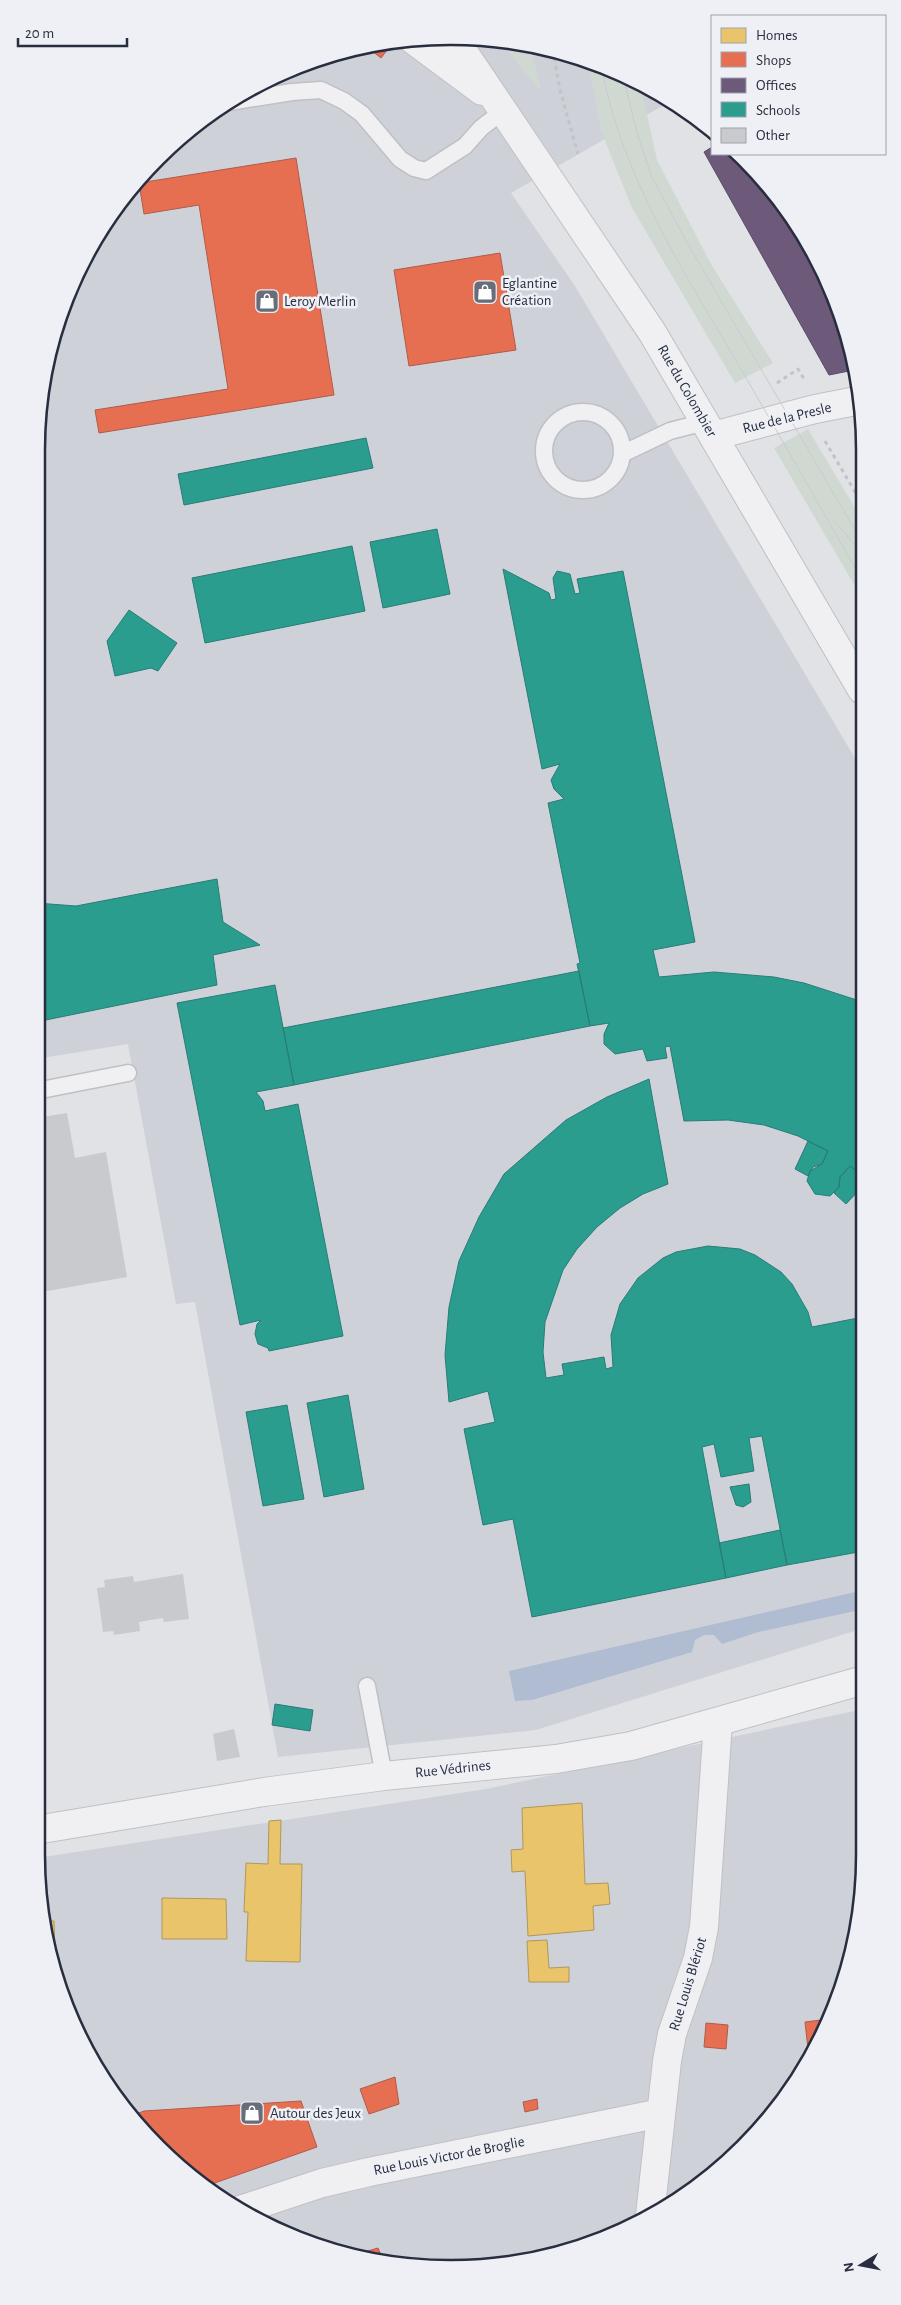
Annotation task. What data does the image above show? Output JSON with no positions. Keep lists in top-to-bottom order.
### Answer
{
  "streets": {
    "street": [
      "Rue du Colombier",
      "Rue de la Presle",
      "Rue Védrines",
      "Rue Louis Blériot",
      "Rue Louis Victor de Broglie"
    ]
  },
  "crossings": [
    ["Rue du Colombier", "Rue de la Presle"],
    ["Rue Védrines", "Rue Louis Blériot"],
    ["Rue Louis Blériot", "Rue Louis Victor de Broglie"]
  ],
  "places": {
    "shop": ["Eglantine Création", "Leroy Merlin", "Autour des Jeux"]
  },
  "legend": [
    "Homes",
    "Shops",
    "Offices",
    "Schools",
    "Other"
  ],
  "scale_bar": "20 m",
  "north": "left"
}
